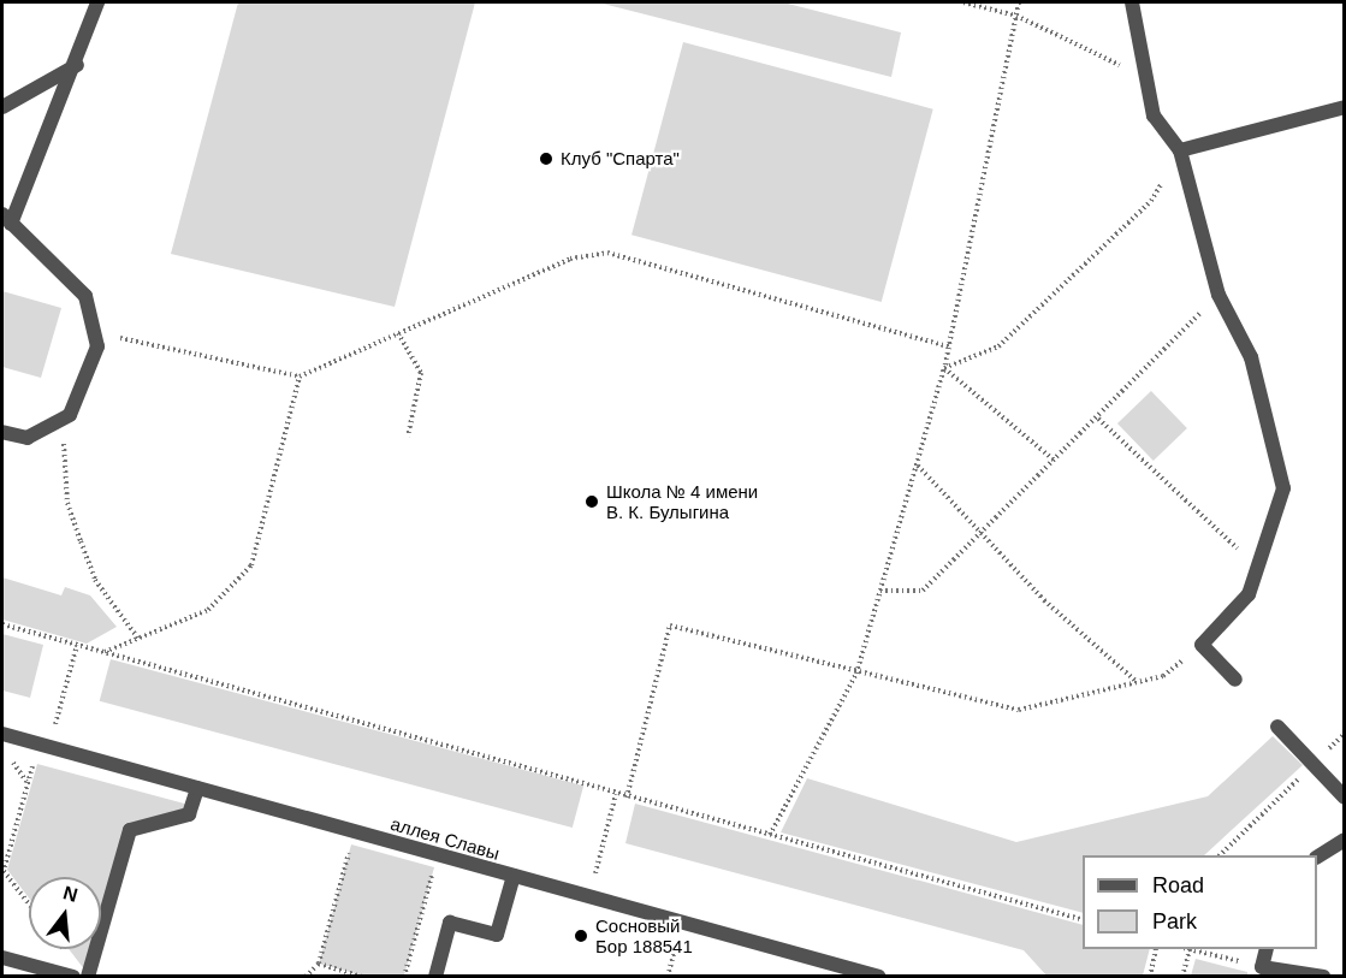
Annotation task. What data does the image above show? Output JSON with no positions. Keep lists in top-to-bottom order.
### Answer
{
  "streets": {
    "street": ["аллея Славы"]
  },
  "places": ["Клуб \"Спарта\"", "Школа № 4 имени В. К. Булыгина", "Сосновый Бор 188541"],
  "legend": ["Road", "Park"],
  "north": "top"
}
